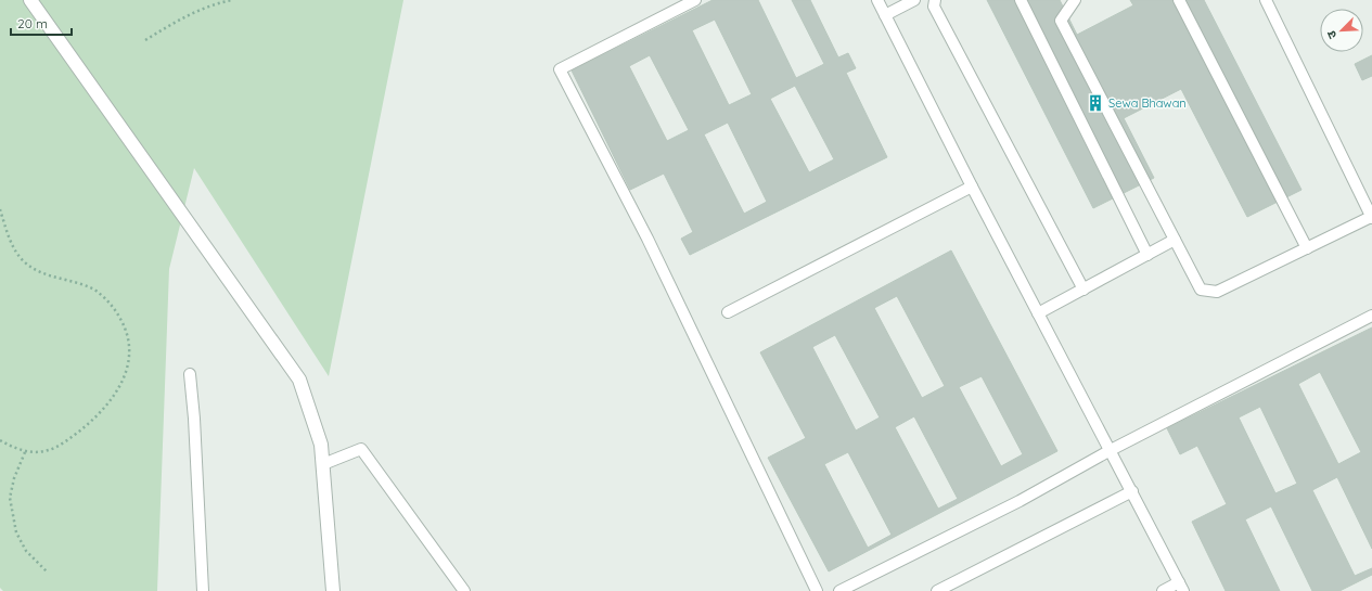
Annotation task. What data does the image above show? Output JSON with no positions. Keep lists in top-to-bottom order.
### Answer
{
  "places": {
    "building": ["Sewa Bhawan"]
  },
  "scale_bar": "20 m",
  "north": "bottom left"
}
